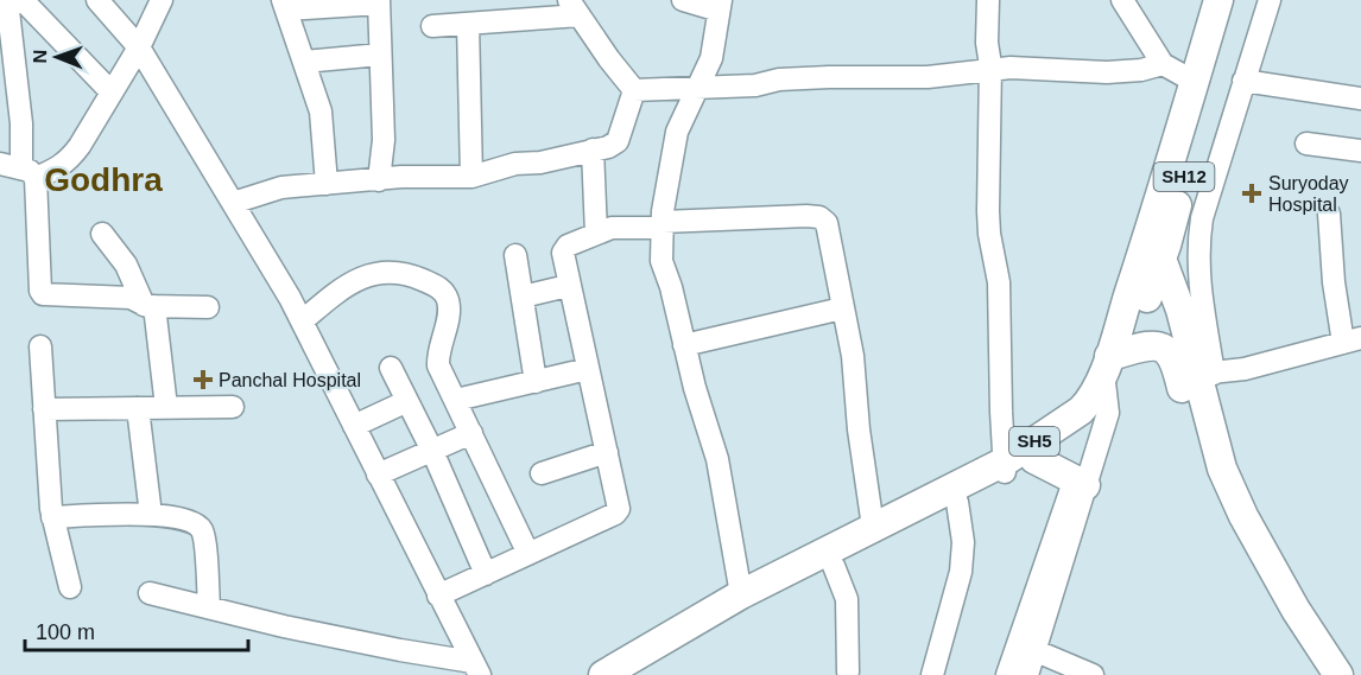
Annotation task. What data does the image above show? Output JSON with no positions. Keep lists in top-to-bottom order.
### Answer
{
  "streets": {
    "main road": ["SH12", "SH5"]
  },
  "crossings": [
    ["SH12", "SH5"]
  ],
  "districts": ["Godhra"],
  "places": {
    "health": ["Suryoday Hospital", "Panchal Hospital"]
  },
  "scale_bar": "100 m",
  "north": "left"
}
